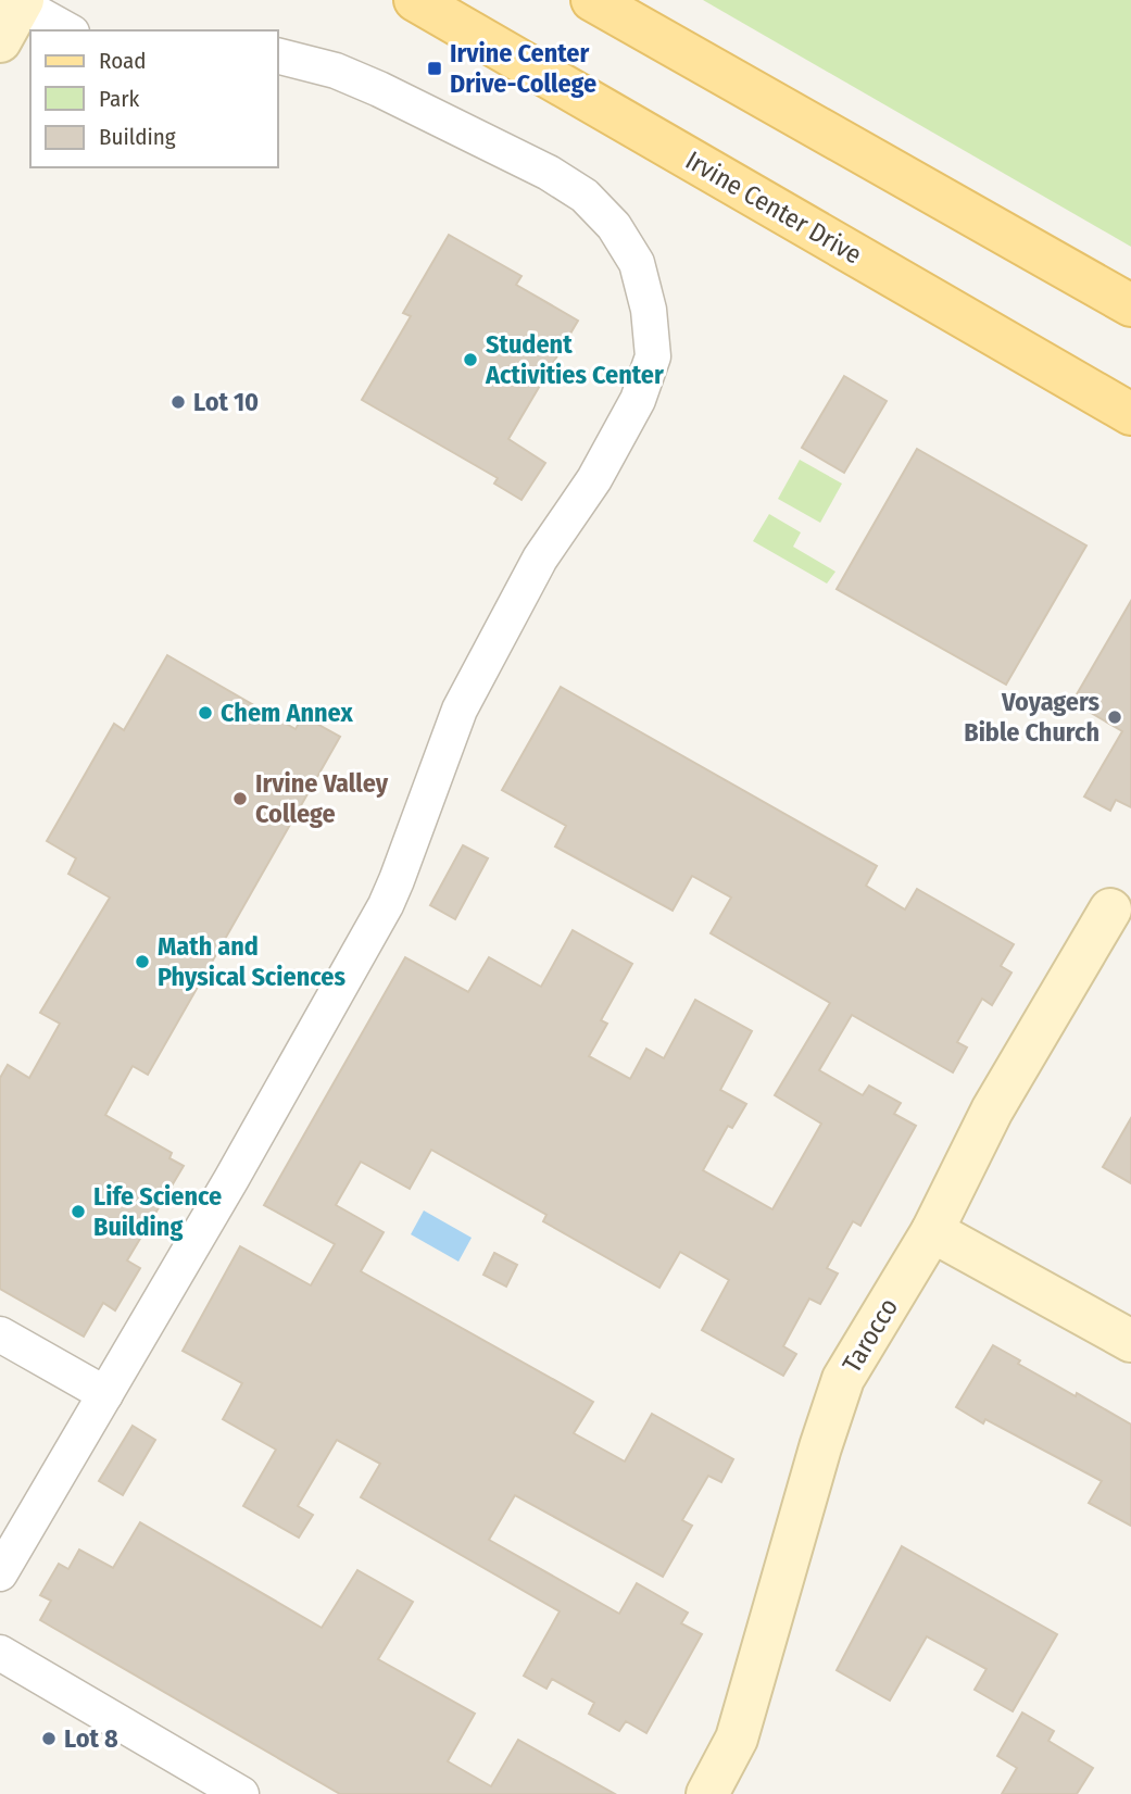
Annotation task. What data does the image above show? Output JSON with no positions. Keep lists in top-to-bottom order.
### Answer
{
  "streets": {
    "main road": ["Irvine Center Drive"],
    "street": ["Tarocco"]
  },
  "places": {
    "transit": ["Irvine Center Drive-College"],
    "other": [
      "Student Activities Center",
      "Lot 10",
      "Chem Annex",
      "Voyagers Bible Church",
      "Irvine Valley College",
      "Math and Physical Sciences",
      "Life Science Building",
      "Lot 8"
    ]
  },
  "legend": ["Road", "Park", "Building"]
}
